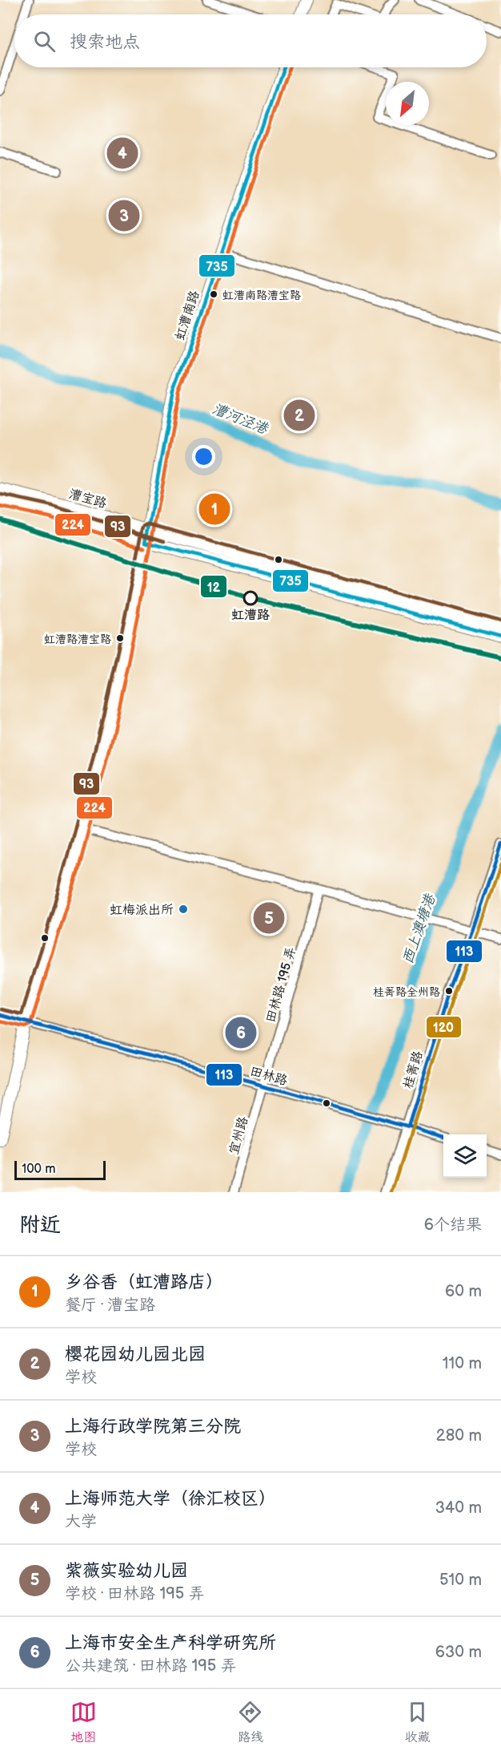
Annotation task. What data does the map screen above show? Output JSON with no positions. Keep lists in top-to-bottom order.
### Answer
{
  "streets": {
    "main road": ["虹漕南路", "漕宝路"],
    "street": [
      "田林路 195 弄",
      "桂箐路",
      "田林路",
      "宜州路"
    ]
  },
  "crossings": [
    ["虹漕南路", "漕宝路"],
    ["田林路 195 弄", "田林路"],
    ["田林路 195 弄", "宜州路"],
    ["桂箐路", "田林路"],
    ["田林路", "宜州路"]
  ],
  "water": ["漕河泾港", "西上澳塘港"],
  "places": [
    "虹漕南路漕宝路",
    "虹漕路",
    "虹漕路漕宝路",
    "虹梅派出所",
    "桂箐路全州路"
  ],
  "lines": [
    "transit line 735",
    "transit line 224",
    "transit line 93",
    "transit line 12",
    "transit line 113",
    "transit line 120"
  ],
  "scale_bar": "100 m",
  "north": "bottom left",
  "page": {
    "search": "搜索地点",
    "pins": [
      "4",
      "3",
      "2",
      "1",
      "5",
      "6"
    ],
    "scale": "100 m",
    "heading": ["附近", "6个结果"],
    "list": [
      {
        "mark": "1",
        "name": "乡谷香（虹漕路店）",
        "note": "餐厅 · 漕宝路",
        "value": "60 m"
      },
      {
        "mark": "2",
        "name": "樱花园幼儿园北园",
        "note": "学校",
        "value": "110 m"
      },
      {
        "mark": "3",
        "name": "上海行政学院第三分院",
        "note": "学校",
        "value": "280 m"
      },
      {
        "mark": "4",
        "name": "上海师范大学（徐汇校区）",
        "note": "大学",
        "value": "340 m"
      },
      {
        "mark": "5",
        "name": "紫薇实验幼儿园",
        "note": "学校 · 田林路 195 弄",
        "value": "510 m"
      },
      {
        "mark": "6",
        "name": "上海市安全生产科学研究所",
        "note": "公共建筑 · 田林路 195 弄",
        "value": "630 m"
      }
    ],
    "nav": ["地图", "路线", "收藏"]
  }
}
